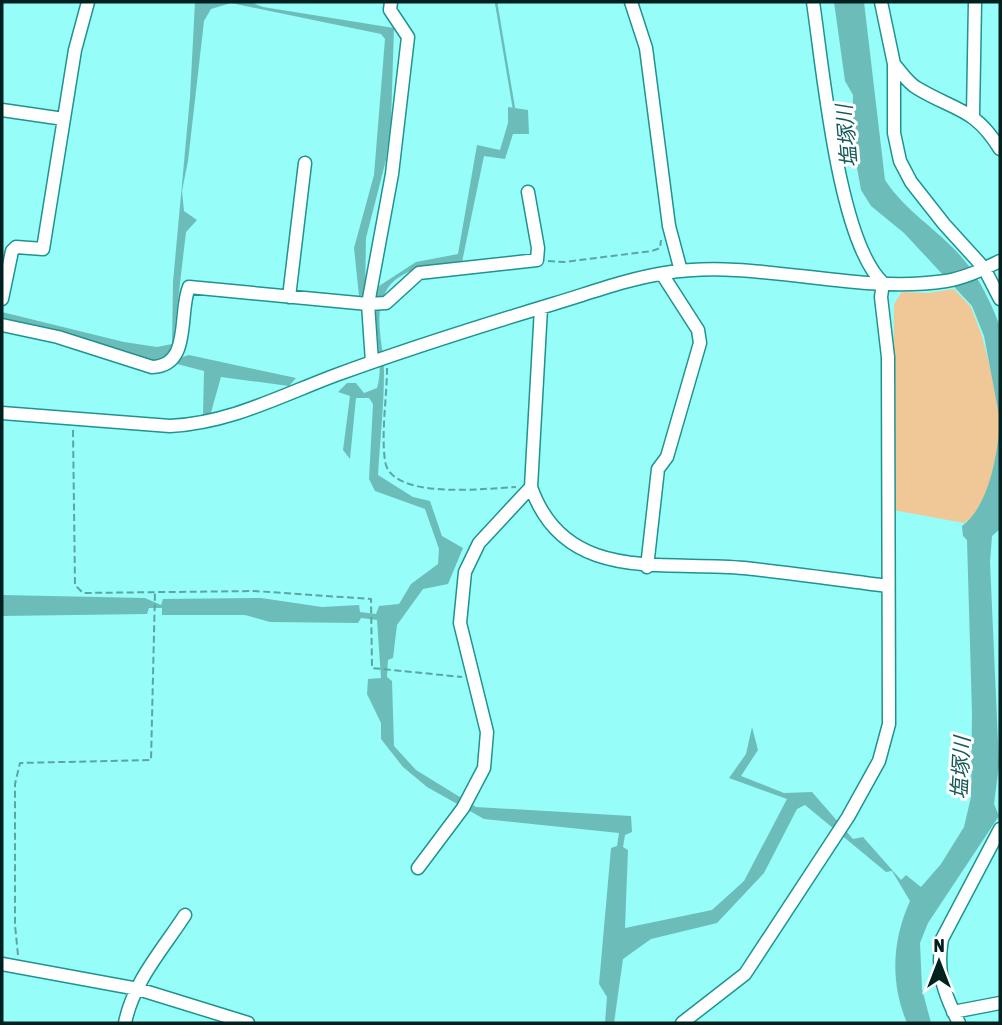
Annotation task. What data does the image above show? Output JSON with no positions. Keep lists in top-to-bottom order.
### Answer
{
  "water": ["塩塚川"],
  "north": "top"
}
